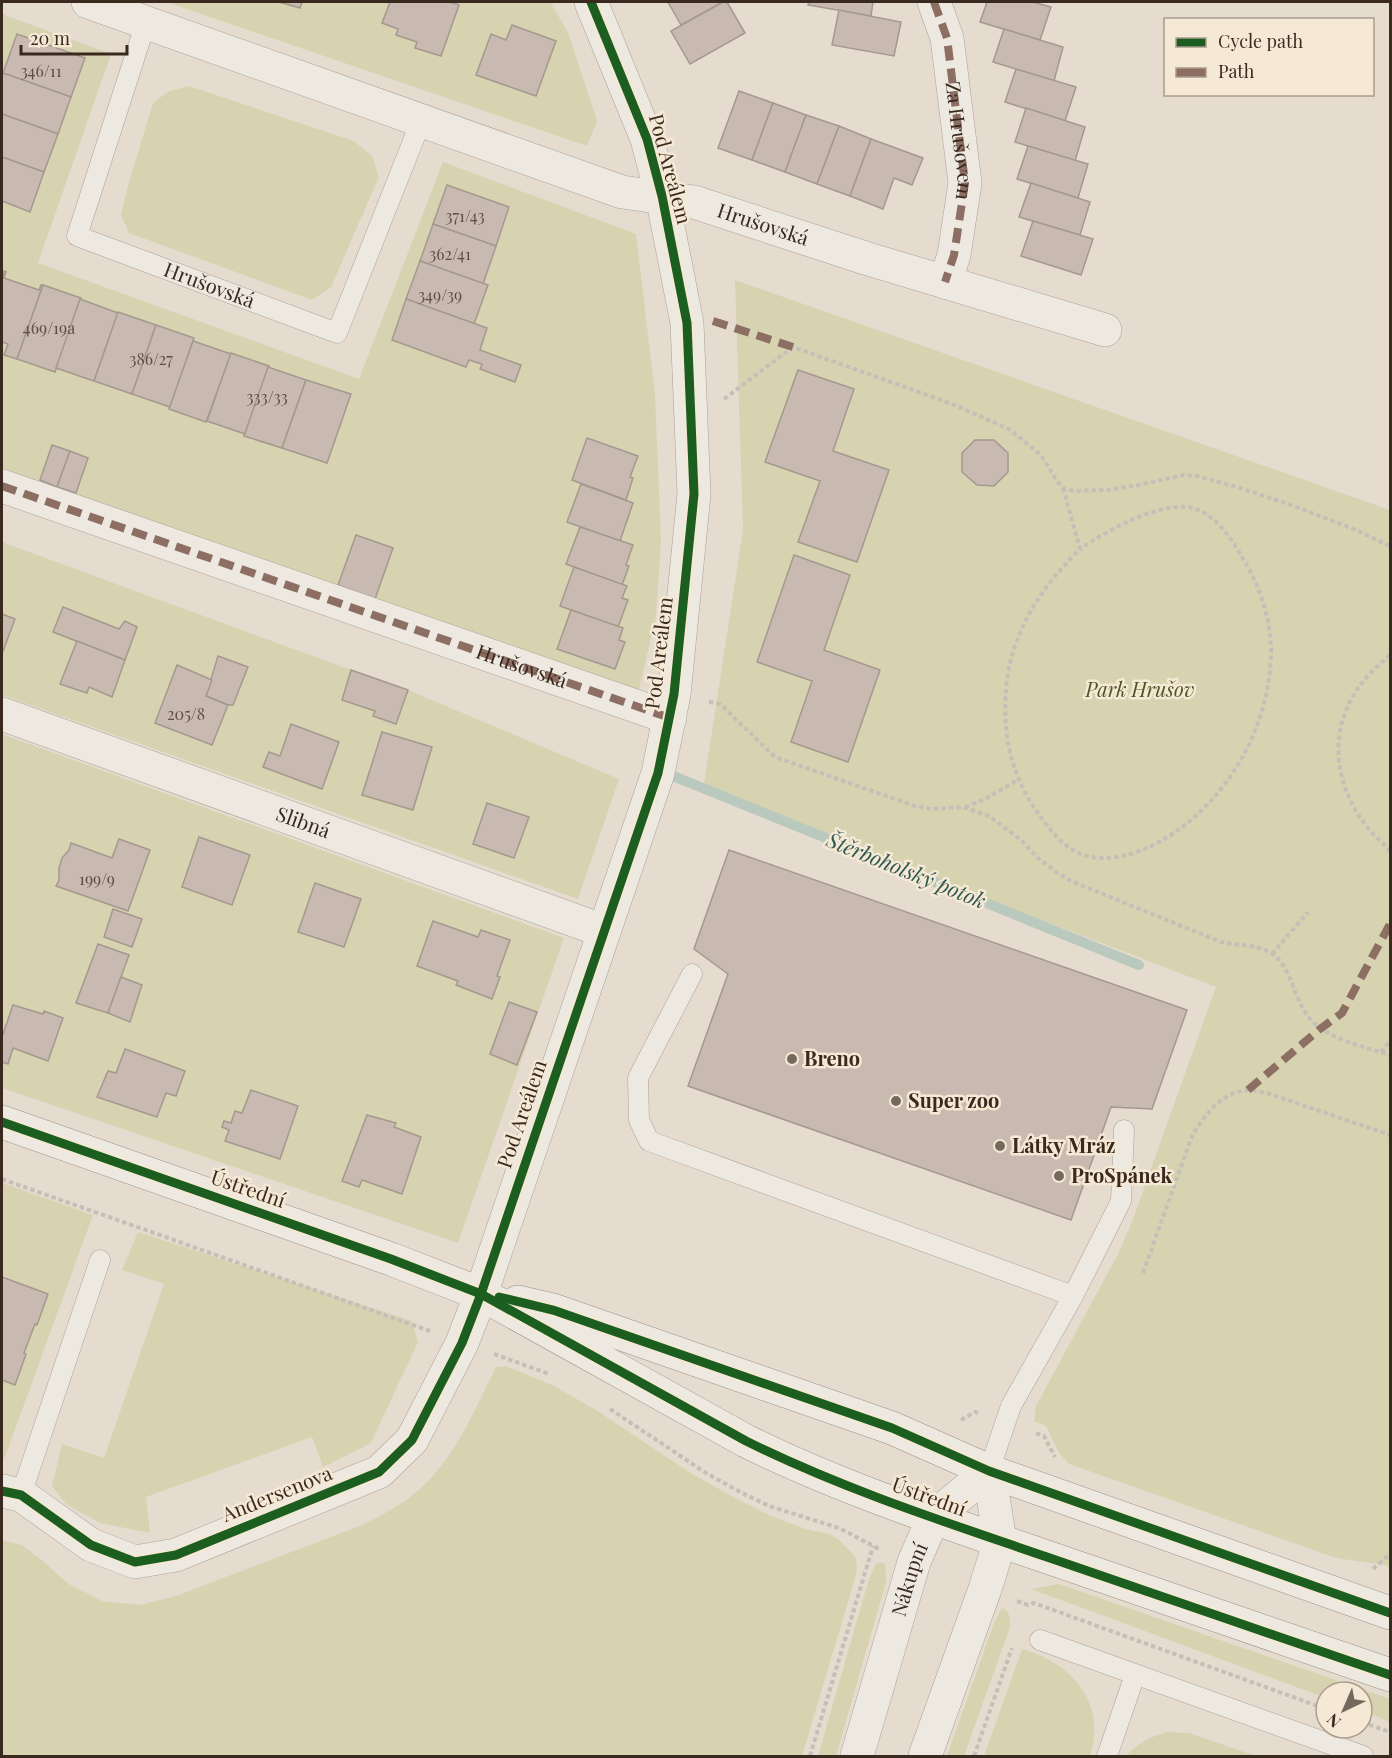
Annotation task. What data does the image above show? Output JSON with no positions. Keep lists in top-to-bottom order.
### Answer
{
  "streets": {
    "street": [
      "Za Hrušovem",
      "Pod Areálem",
      "Hrušovská",
      "Slibná",
      "Ústřední",
      "Andersenova",
      "Nákupní"
    ]
  },
  "crossings": [
    ["Za Hrušovem", "Hrušovská"],
    ["Pod Areálem", "Hrušovská"],
    ["Pod Areálem", "Slibná"],
    ["Pod Areálem", "Ústřední"],
    ["Pod Areálem", "Andersenova"],
    ["Ústřední", "Andersenova"],
    ["Ústřední", "Nákupní"]
  ],
  "water": ["Štěrboholský potok"],
  "parks": ["Park Hrušov"],
  "places": [
    "Breno",
    "Super zoo",
    "Látky Mráz",
    "ProSpánek"
  ],
  "house_numbers": [
    "346/11",
    "371/43",
    "362/41",
    "349/39",
    "469/19a",
    "386/27",
    "333/33",
    "205/8",
    "199/9"
  ],
  "legend": ["Cycle path", "Path"],
  "scale_bar": "20 m",
  "north": "bottom left"
}
